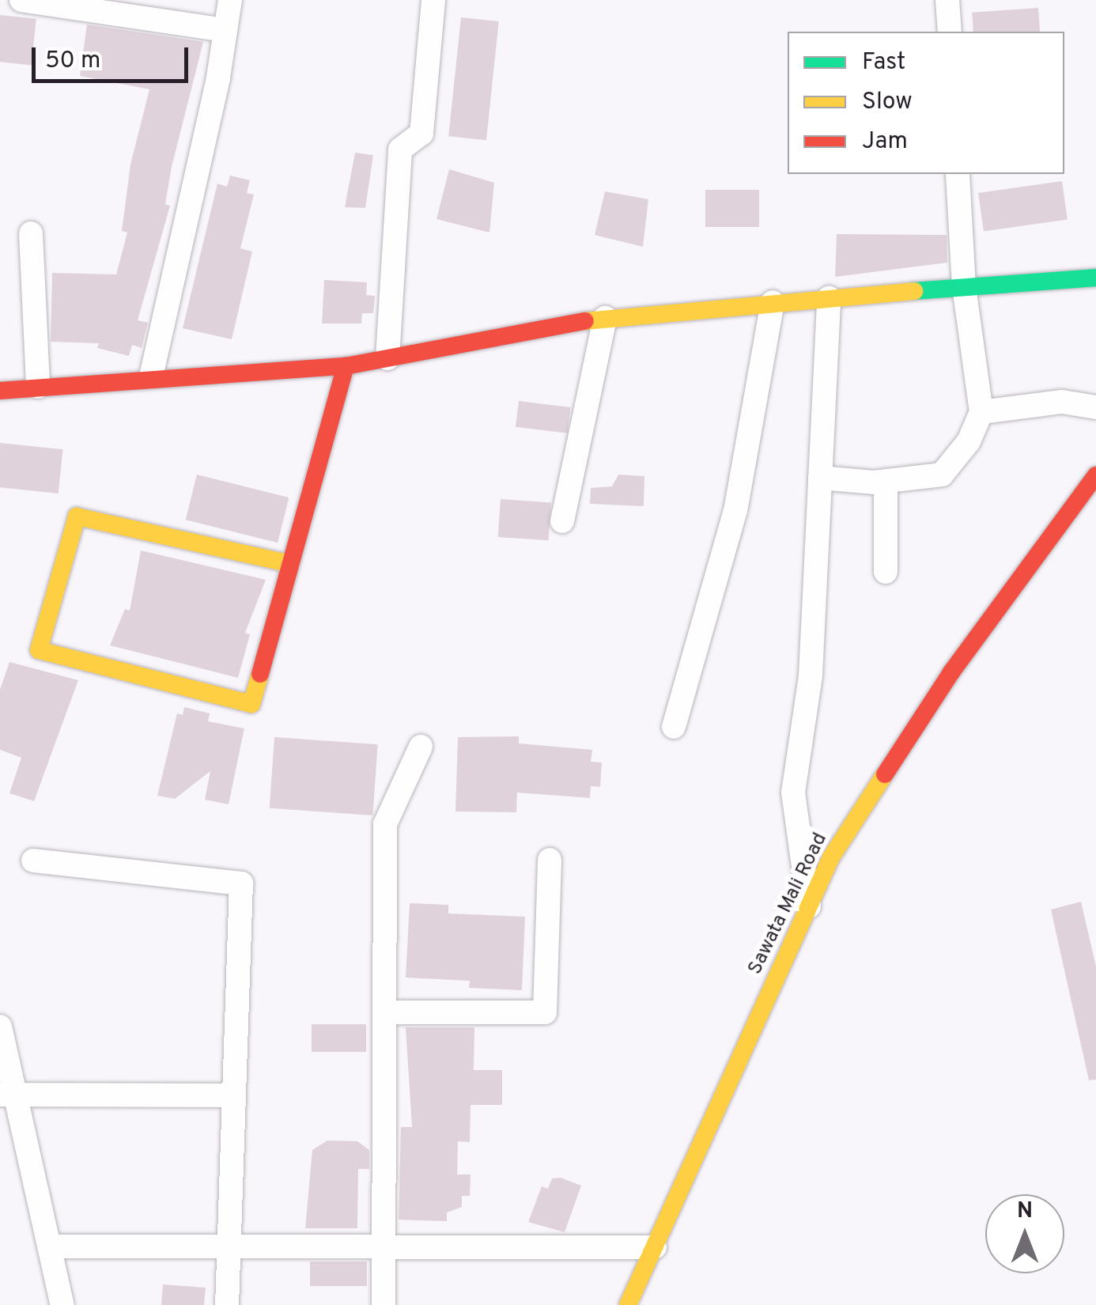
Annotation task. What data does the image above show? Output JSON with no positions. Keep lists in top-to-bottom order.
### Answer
{
  "streets": {
    "street": ["Sawata Mali Road"]
  },
  "legend": ["Fast", "Slow", "Jam"],
  "scale_bar": "50 m",
  "north": "top"
}
